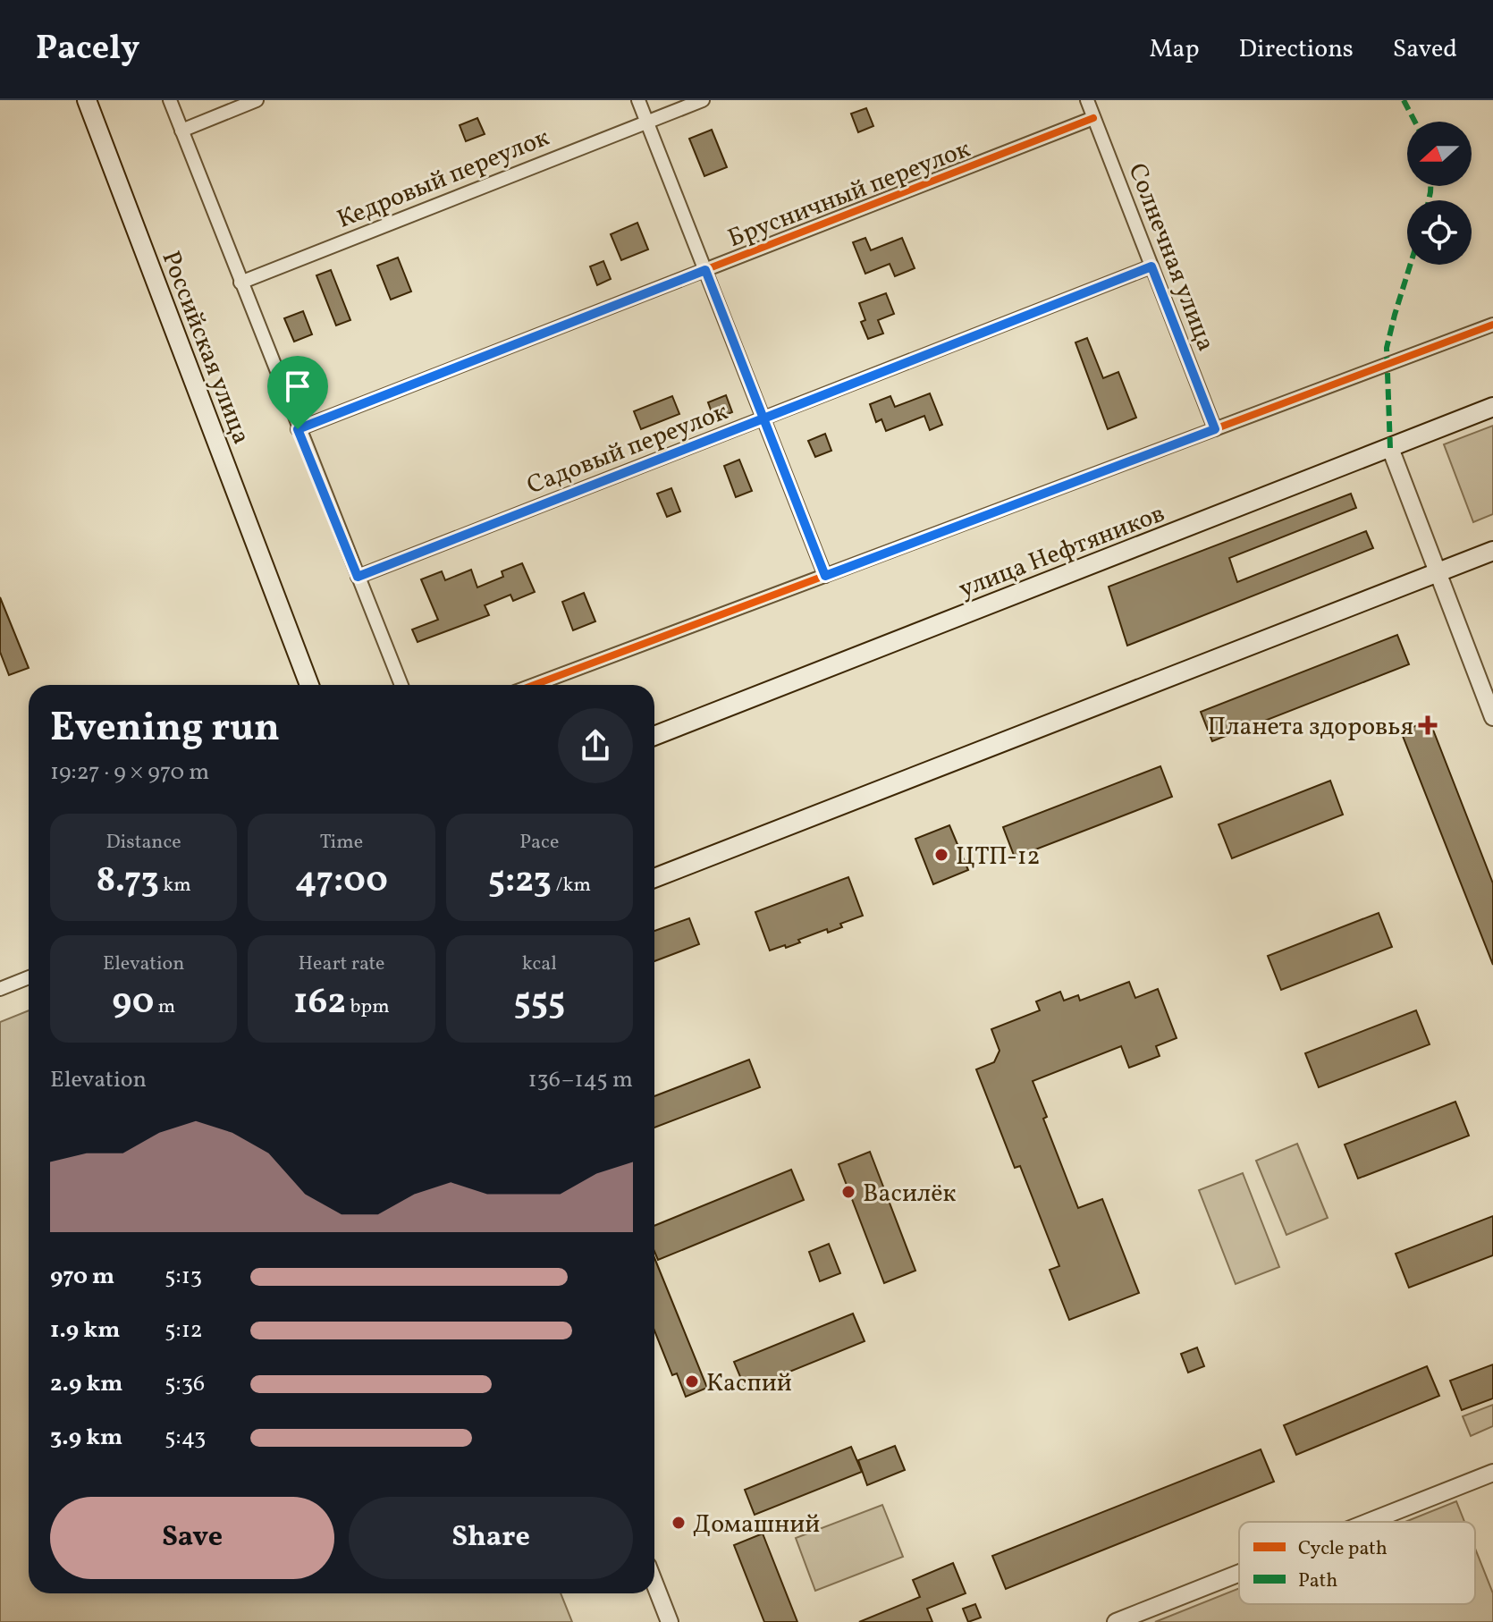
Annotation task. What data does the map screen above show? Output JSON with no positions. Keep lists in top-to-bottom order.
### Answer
{
  "streets": {
    "main road": ["Российская улица", "улица Нефтяников"],
    "street": [
      "Кедровый переулок",
      "Брусничный переулок",
      "Солнечная улица",
      "Садовый переулок"
    ]
  },
  "crossings": [
    ["Брусничный переулок", "Солнечная улица"],
    ["Солнечная улица", "Садовый переулок"]
  ],
  "places": {
    "health": ["Планета здоровья"],
    "other": [
      "ЦТП-12",
      "Василёк",
      "Каспий",
      "Домашний"
    ]
  },
  "legend": ["Cycle path", "Path"],
  "north": "left",
  "page": {
    "header": "Pacely",
    "nav": ["Map", "Directions", "Saved"],
    "heading": ["Evening run", "19:27 · 9 × 970 m"],
    "stats": [
      ["Distance", "8.73 km"],
      ["Time", "47:00"],
      ["Pace", "5:23 /km"],
      ["Elevation", "90 m"],
      ["Heart rate", "162 bpm"],
      ["kcal", "555"]
    ],
    "chart": ["Elevation", "136–145 m"],
    "list": [
      {
        "name": "970 m",
        "note": "5:13"
      },
      {
        "name": "1.9 km",
        "note": "5:12"
      },
      {
        "name": "2.9 km",
        "note": "5:36"
      },
      {
        "name": "3.9 km",
        "note": "5:43"
      }
    ],
    "buttons": ["Save", "Share"]
  }
}
